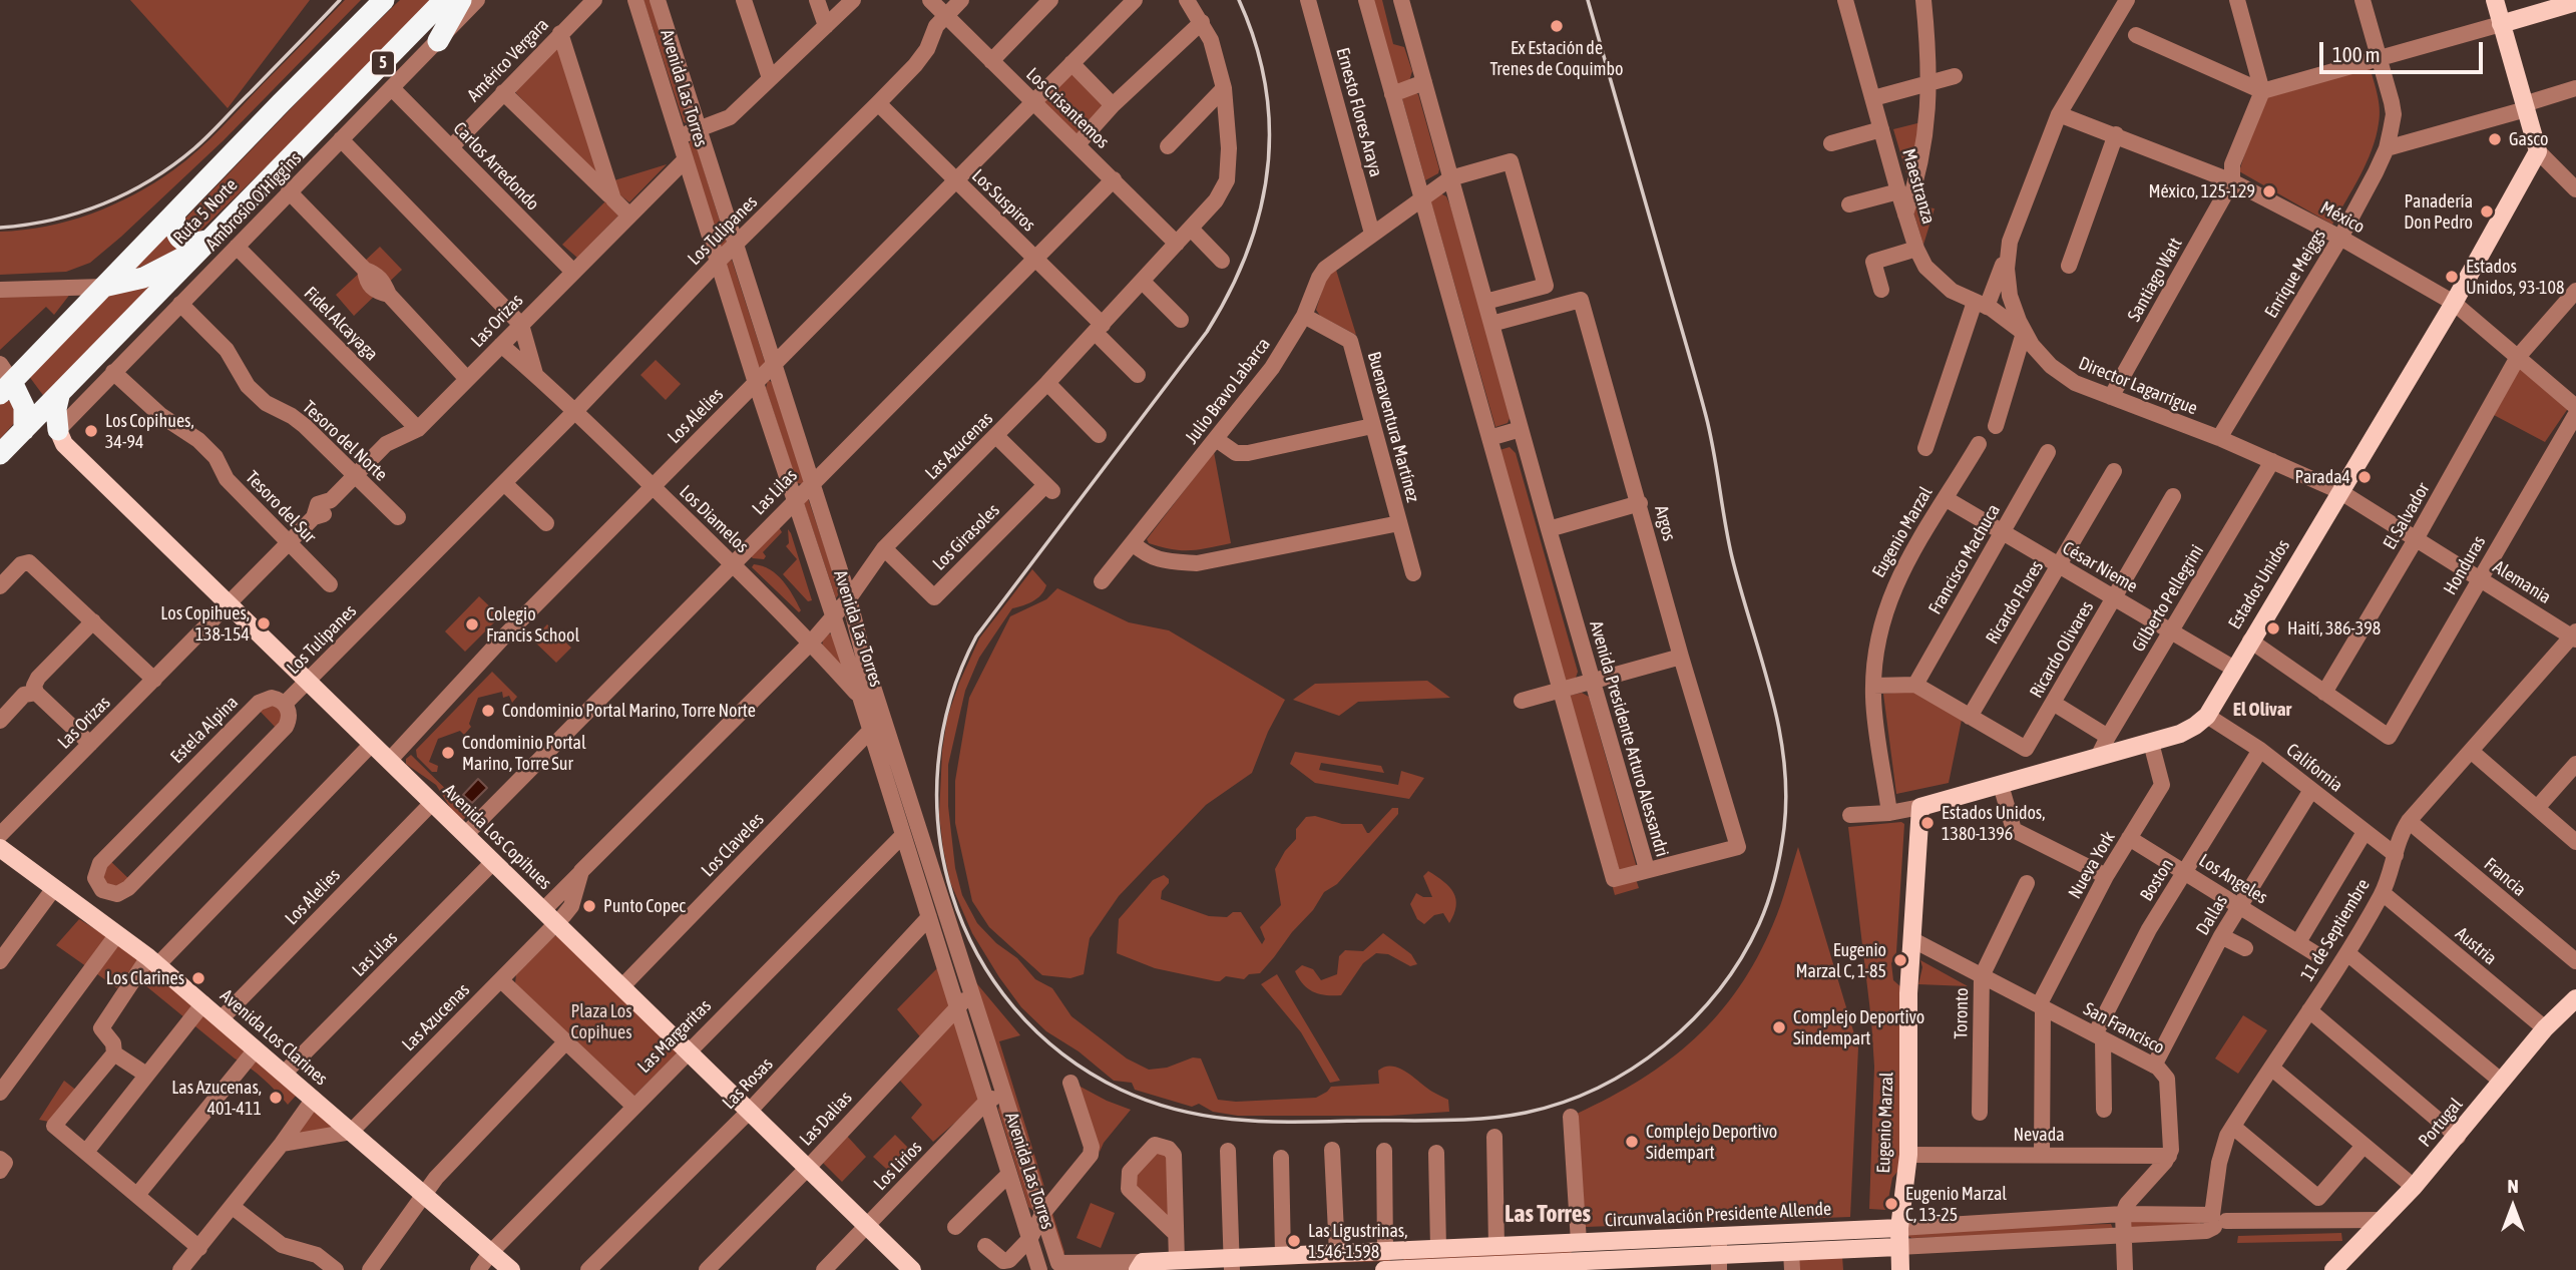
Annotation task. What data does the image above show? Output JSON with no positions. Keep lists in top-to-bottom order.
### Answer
{
  "streets": {
    "highway": ["5", "Ruta 5 Norte"],
    "main road": [
      "Eugenio Marzal",
      "Estados Unidos",
      "Avenida Los Copihues",
      "Avenida Los Clarines",
      "Portugal",
      "Circunvalación Presidente Allende"
    ],
    "street": [
      "Américo Vergara",
      "Avenida Las Torres",
      "Los Crisantemos",
      "Ernesto Flores Araya",
      "Carlos Arredondo",
      "Maestranza",
      "Los Suspiros",
      "Ambrosio O'Higgins",
      "México",
      "Los Tulipanes",
      "Enrique Meiggs",
      "Santiago Watt",
      "Las Orizas",
      "Fidel Alcayaga",
      "Director Lagarrigue",
      "Julio Bravo Labarca",
      "Los Alelies",
      "Buenaventura Martínez",
      "Tesoro del Norte",
      "Las Azucenas",
      "Las Lilas",
      "Tesoro del Sur",
      "El Salvador",
      "Los Diamelos",
      "Argos",
      "Los Girasoles",
      "Francisco Machuca",
      "Honduras",
      "César Nieme",
      "Alemania",
      "Gilberto Pellegrini",
      "Ricardo Flores",
      "Ricardo Olivares",
      "Estela Alpina",
      "Avenida Presidente Arturo Alessandri",
      "California",
      "Los Claveles",
      "Nueva York",
      "Francia",
      "Los Angeles",
      "Boston",
      "Dallas",
      "11 de Septiembre",
      "Austria",
      "Toronto",
      "San Francisco",
      "Las Margaritas",
      "Las Rosas",
      "Las Dalias",
      "Nevada",
      "Los Lirios"
    ]
  },
  "crossings": [
    ["Américo Vergara", "Carlos Arredondo"],
    ["Avenida Las Torres", "Los Tulipanes"],
    ["Avenida Las Torres", "Las Orizas"],
    ["Avenida Las Torres", "Los Alelies"],
    ["Avenida Las Torres", "Las Azucenas"],
    ["Avenida Las Torres", "Las Lilas"],
    ["Avenida Las Torres", "Los Diamelos"],
    ["Avenida Las Torres", "Los Claveles"],
    ["Avenida Las Torres", "Las Margaritas"],
    ["Avenida Las Torres", "Las Rosas"],
    ["Avenida Las Torres", "Las Dalias"],
    ["Avenida Las Torres", "Los Lirios"],
    ["Avenida Las Torres", "Circunvalación Presidente Allende"],
    ["Los Crisantemos", "Los Tulipanes"],
    ["Los Crisantemos", "Los Alelies"],
    ["Los Crisantemos", "Las Azucenas"],
    ["Los Crisantemos", "Las Lilas"],
    ["Ernesto Flores Araya", "Julio Bravo Labarca"],
    ["Carlos Arredondo", "Ambrosio O'Higgins"],
    ["Carlos Arredondo", "Las Orizas"],
    ["Maestranza", "Director Lagarrigue"],
    ["Los Suspiros", "Los Tulipanes"],
    ["Los Suspiros", "Los Alelies"],
    ["Los Suspiros", "Las Azucenas"],
    ["Los Suspiros", "Las Lilas"],
    ["Ambrosio O'Higgins", "Fidel Alcayaga"],
    ["Ambrosio O'Higgins", "Tesoro del Norte"],
    ["Ambrosio O'Higgins", "Tesoro del Sur"],
    ["Ambrosio O'Higgins", "Avenida Los Copihues"],
    ["México", "Enrique Meiggs"],
    ["México", "Santiago Watt"],
    ["México", "Director Lagarrigue"],
    ["México", "El Salvador"],
    ["México", "Honduras"],
    ["México", "Estados Unidos"],
    ["Los Tulipanes", "Los Diamelos"],
    ["Los Tulipanes", "Estela Alpina"],
    ["Los Tulipanes", "Avenida Los Copihues"],
    ["Enrique Meiggs", "Director Lagarrigue"],
    ["Santiago Watt", "Director Lagarrigue"],
    ["Las Orizas", "Fidel Alcayaga"],
    ["Las Orizas", "Tesoro del Norte"],
    ["Las Orizas", "Tesoro del Sur"],
    ["Las Orizas", "Los Diamelos"],
    ["Las Orizas", "Avenida Los Copihues"],
    ["Director Lagarrigue", "Alemania"],
    ["Director Lagarrigue", "Estados Unidos"],
    ["Director Lagarrigue", "Gilberto Pellegrini"],
    ["Julio Bravo Labarca", "Buenaventura Martínez"],
    ["Julio Bravo Labarca", "Avenida Presidente Arturo Alessandri"],
    ["Los Alelies", "Los Diamelos"],
    ["Los Alelies", "Avenida Los Copihues"],
    ["Los Alelies", "Avenida Los Clarines"],
    ["Las Azucenas", "Los Diamelos"],
    ["Las Azucenas", "Los Girasoles"],
    ["Las Azucenas", "Avenida Los Copihues"],
    ["Las Azucenas", "Avenida Los Clarines"],
    ["Las Lilas", "Los Diamelos"],
    ["Las Lilas", "Avenida Los Copihues"],
    ["Las Lilas", "Avenida Los Clarines"],
    ["El Salvador", "Honduras"],
    ["El Salvador", "Alemania"],
    ["Argos", "Avenida Presidente Arturo Alessandri"],
    ["Eugenio Marzal", "César Nieme"],
    ["Eugenio Marzal", "Estados Unidos"],
    ["Eugenio Marzal", "San Francisco"],
    ["Eugenio Marzal", "Nevada"],
    ["Eugenio Marzal", "Circunvalación Presidente Allende"],
    ["Francisco Machuca", "César Nieme"],
    ["Honduras", "Alemania"],
    ["César Nieme", "Estados Unidos"],
    ["César Nieme", "Gilberto Pellegrini"],
    ["César Nieme", "Ricardo Flores"],
    ["César Nieme", "Ricardo Olivares"],
    ["Alemania", "Estados Unidos"],
    ["Alemania", "11 de Septiembre"],
    ["Estados Unidos", "Gilberto Pellegrini"],
    ["Estados Unidos", "California"],
    ["Estados Unidos", "Nueva York"],
    ["Ricardo Flores", "Ricardo Olivares"],
    ["California", "Boston"],
    ["California", "Dallas"],
    ["California", "11 de Septiembre"],
    ["Avenida Los Copihues", "Los Claveles"],
    ["Avenida Los Copihues", "Las Margaritas"],
    ["Avenida Los Copihues", "Las Rosas"],
    ["Avenida Los Copihues", "Las Dalias"],
    ["Avenida Los Copihues", "Los Lirios"],
    ["Nueva York", "Los Angeles"],
    ["Nueva York", "San Francisco"],
    ["Nueva York", "Nevada"],
    ["Francia", "11 de Septiembre"],
    ["Los Angeles", "Boston"],
    ["Los Angeles", "Dallas"],
    ["Boston", "San Francisco"],
    ["Dallas", "San Francisco"],
    ["11 de Septiembre", "Austria"],
    ["11 de Septiembre", "Circunvalación Presidente Allende"],
    ["Austria", "Portugal"],
    ["Toronto", "San Francisco"],
    ["San Francisco", "Nevada"],
    ["Las Margaritas", "Avenida Los Clarines"]
  ],
  "districts": ["El Olivar", "Las Torres"],
  "parks": ["Plaza Los Copihues"],
  "places": [
    "Ex Estación de Trenes de Coquimbo",
    "Gasco",
    "México, 125-129",
    "Panadería Don Pedro",
    "Estados Unidos, 93-108",
    "Los Copihues, 34-94",
    "Parada4",
    "Los Copihues, 138-154",
    "Colegio Francis School",
    "Haití, 386-398",
    "Condominio Portal Marino, Torre Norte",
    "Condominio Portal Marino, Torre Sur",
    "Estados Unidos, 1380-1396",
    "Punto Copec",
    "Eugenio Marzal C, 1-85",
    "Los Clarines",
    "Complejo Deportivo Sindempart",
    "Las Azucenas, 401-411",
    "Complejo Deportivo Sidempart",
    "Eugenio Marzal C, 13-25",
    "Las Ligustrinas, 1546-1598"
  ],
  "scale_bar": "100 m",
  "north": "top"
}
